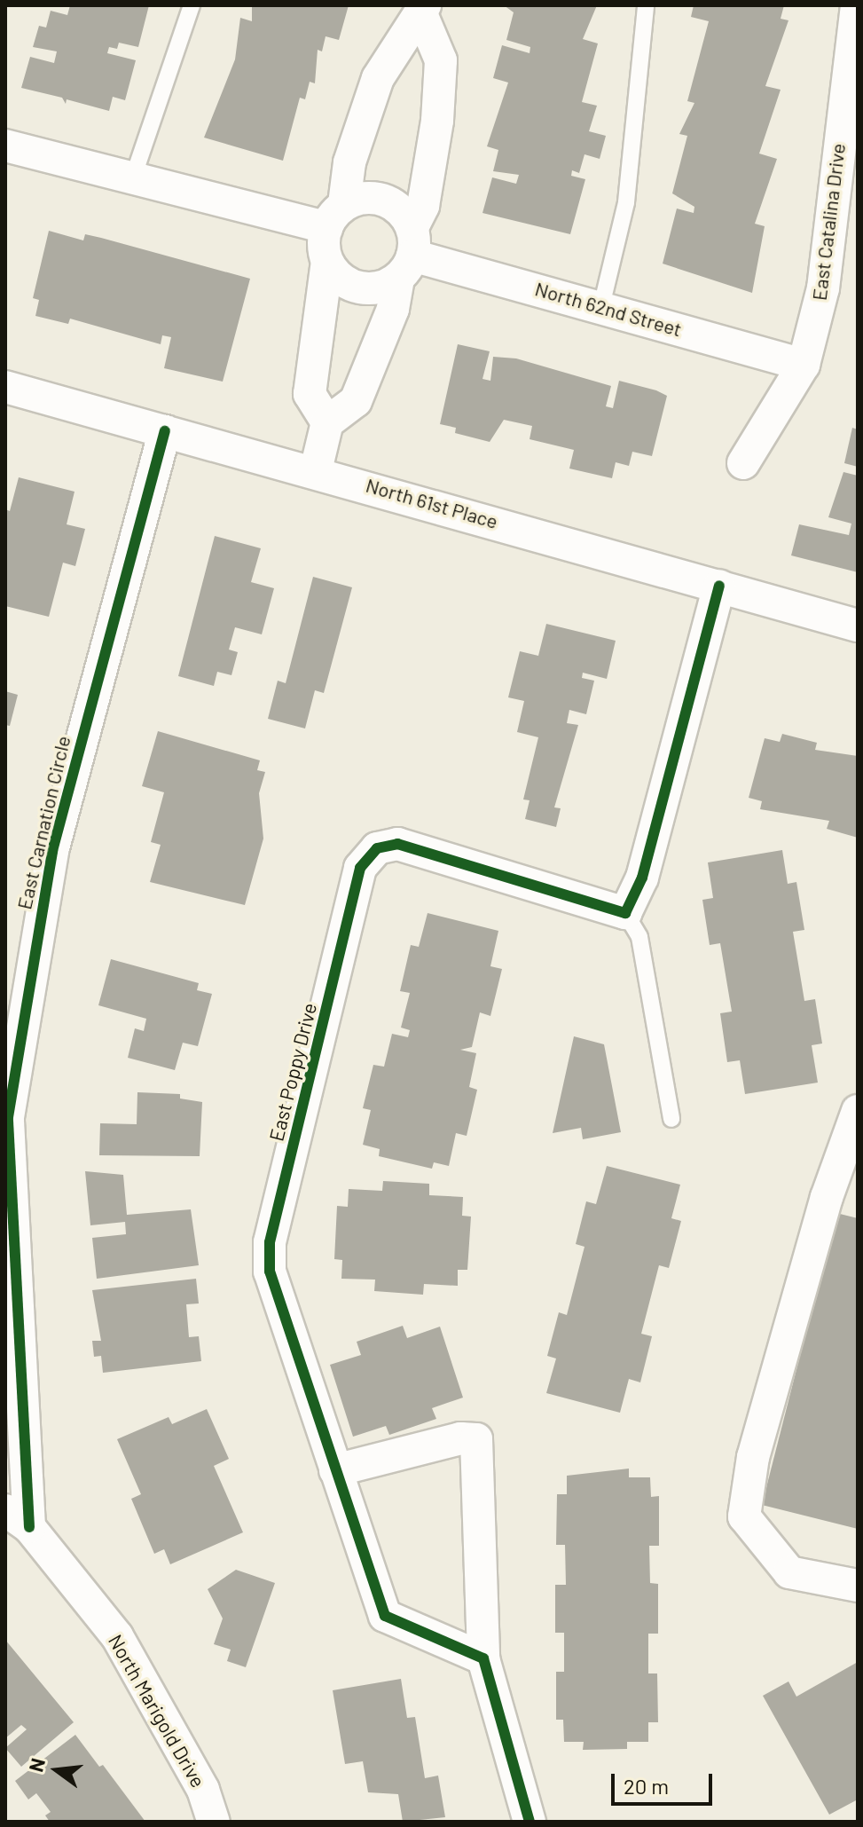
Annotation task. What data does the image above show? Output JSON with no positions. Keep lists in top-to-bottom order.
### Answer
{
  "streets": {
    "street": [
      "East Catalina Drive",
      "North 62nd Street",
      "North 61st Place",
      "East Carnation Circle",
      "East Poppy Drive",
      "North Marigold Drive"
    ]
  },
  "crossings": [
    ["East Catalina Drive", "North 62nd Street"],
    ["North 61st Place", "East Carnation Circle"],
    ["East Carnation Circle", "North Marigold Drive"]
  ],
  "scale_bar": "20 m",
  "north": "left"
}
